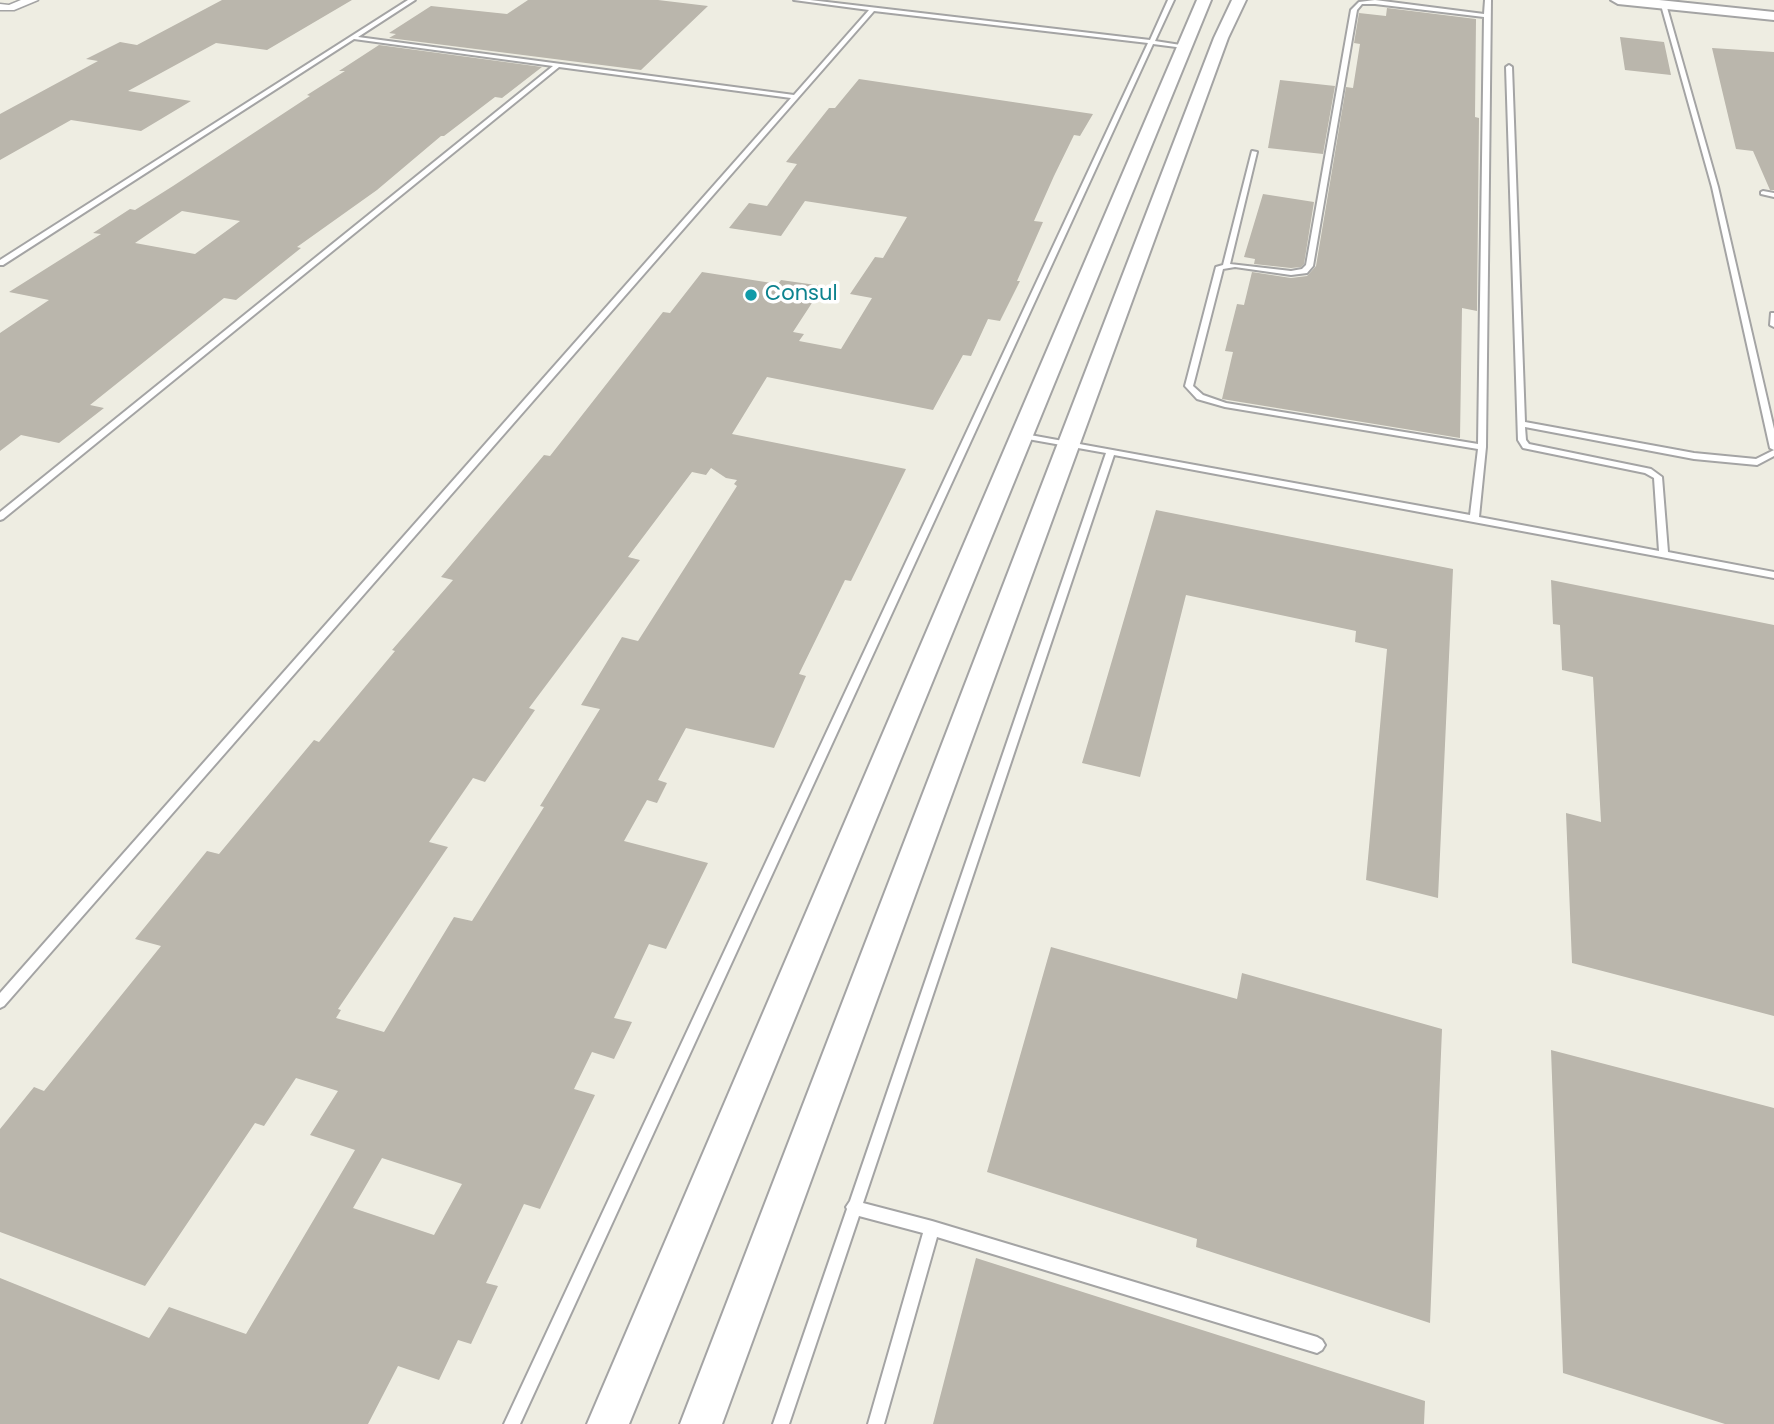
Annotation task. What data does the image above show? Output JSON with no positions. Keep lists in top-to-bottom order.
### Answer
{
  "places": ["Consul"]
}
